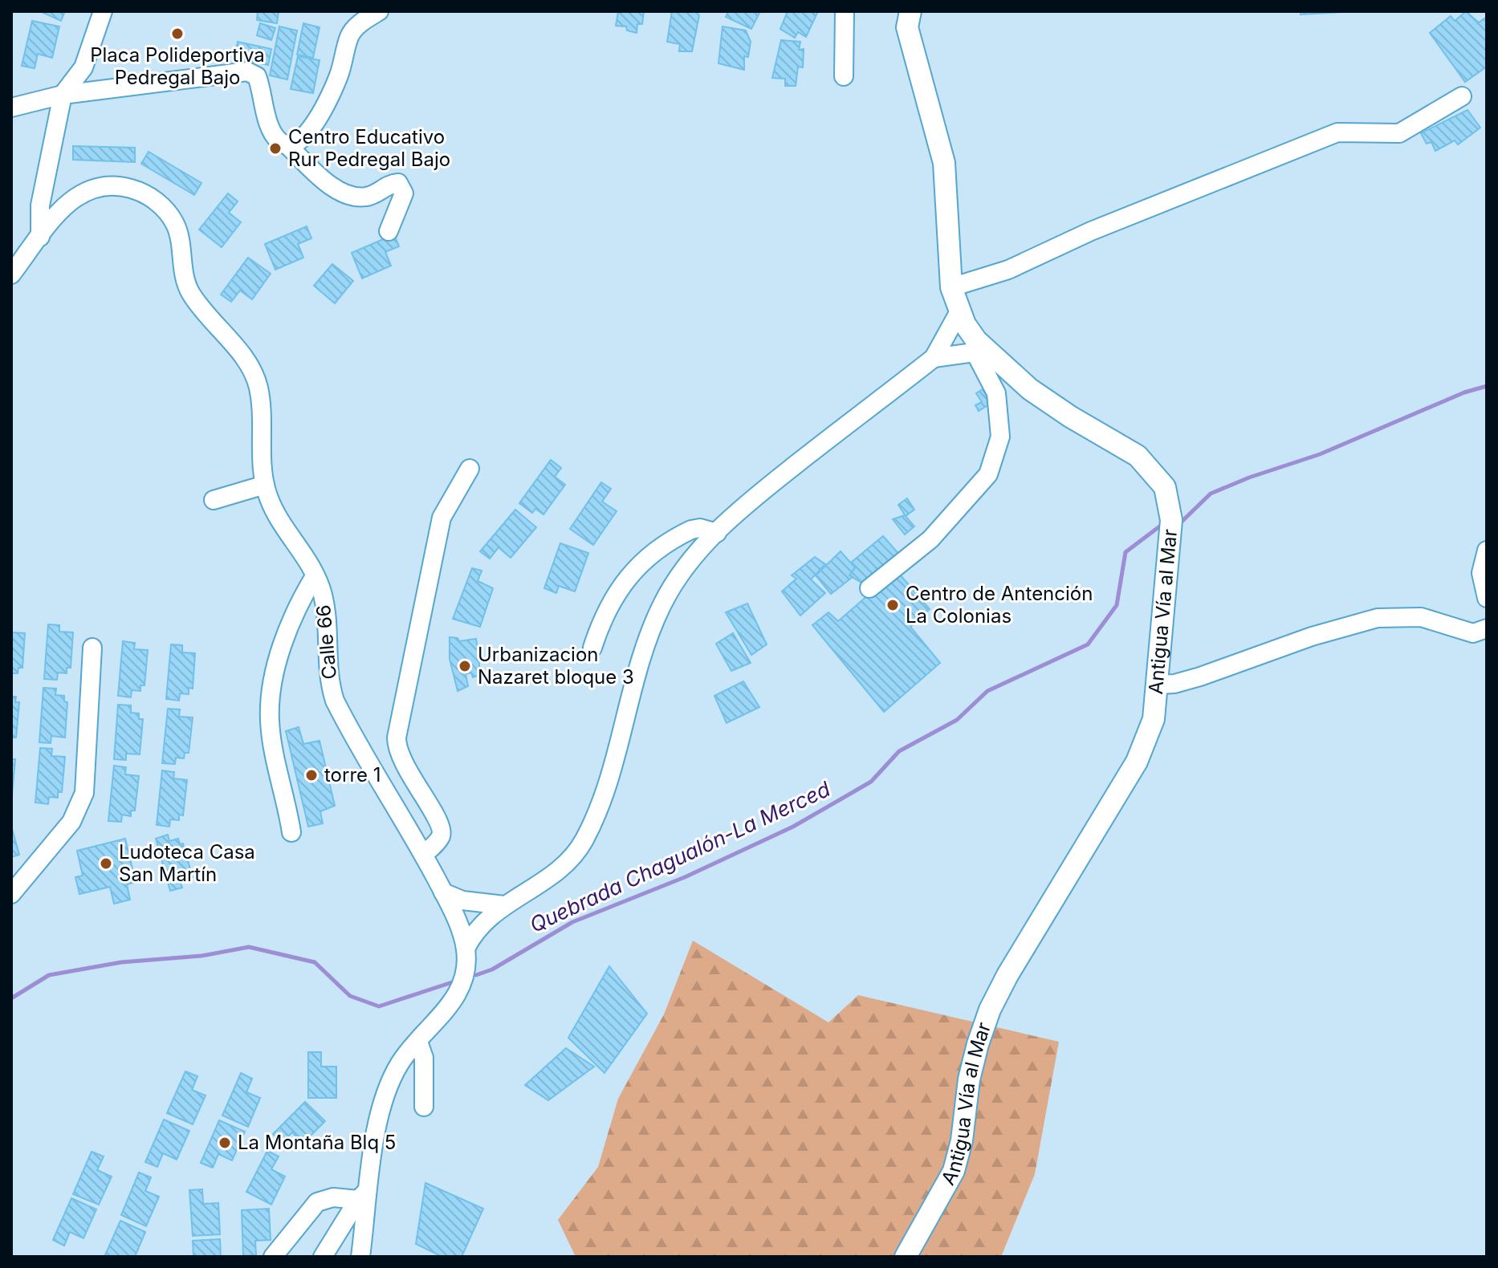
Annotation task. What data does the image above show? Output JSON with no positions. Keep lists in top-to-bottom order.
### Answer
{
  "streets": {
    "main road": ["Antigua Vía al Mar"],
    "street": ["Calle 66"]
  },
  "water": ["Quebrada Chagualón-La Merced"],
  "places": [
    "Placa Polideportiva Pedregal Bajo",
    "Centro Educativo Rur Pedregal Bajo",
    "Centro de Antención La Colonias",
    "Urbanizacion Nazaret bloque 3",
    "torre 1",
    "Ludoteca Casa San Martín",
    "La Montaña Blq 5"
  ]
}
